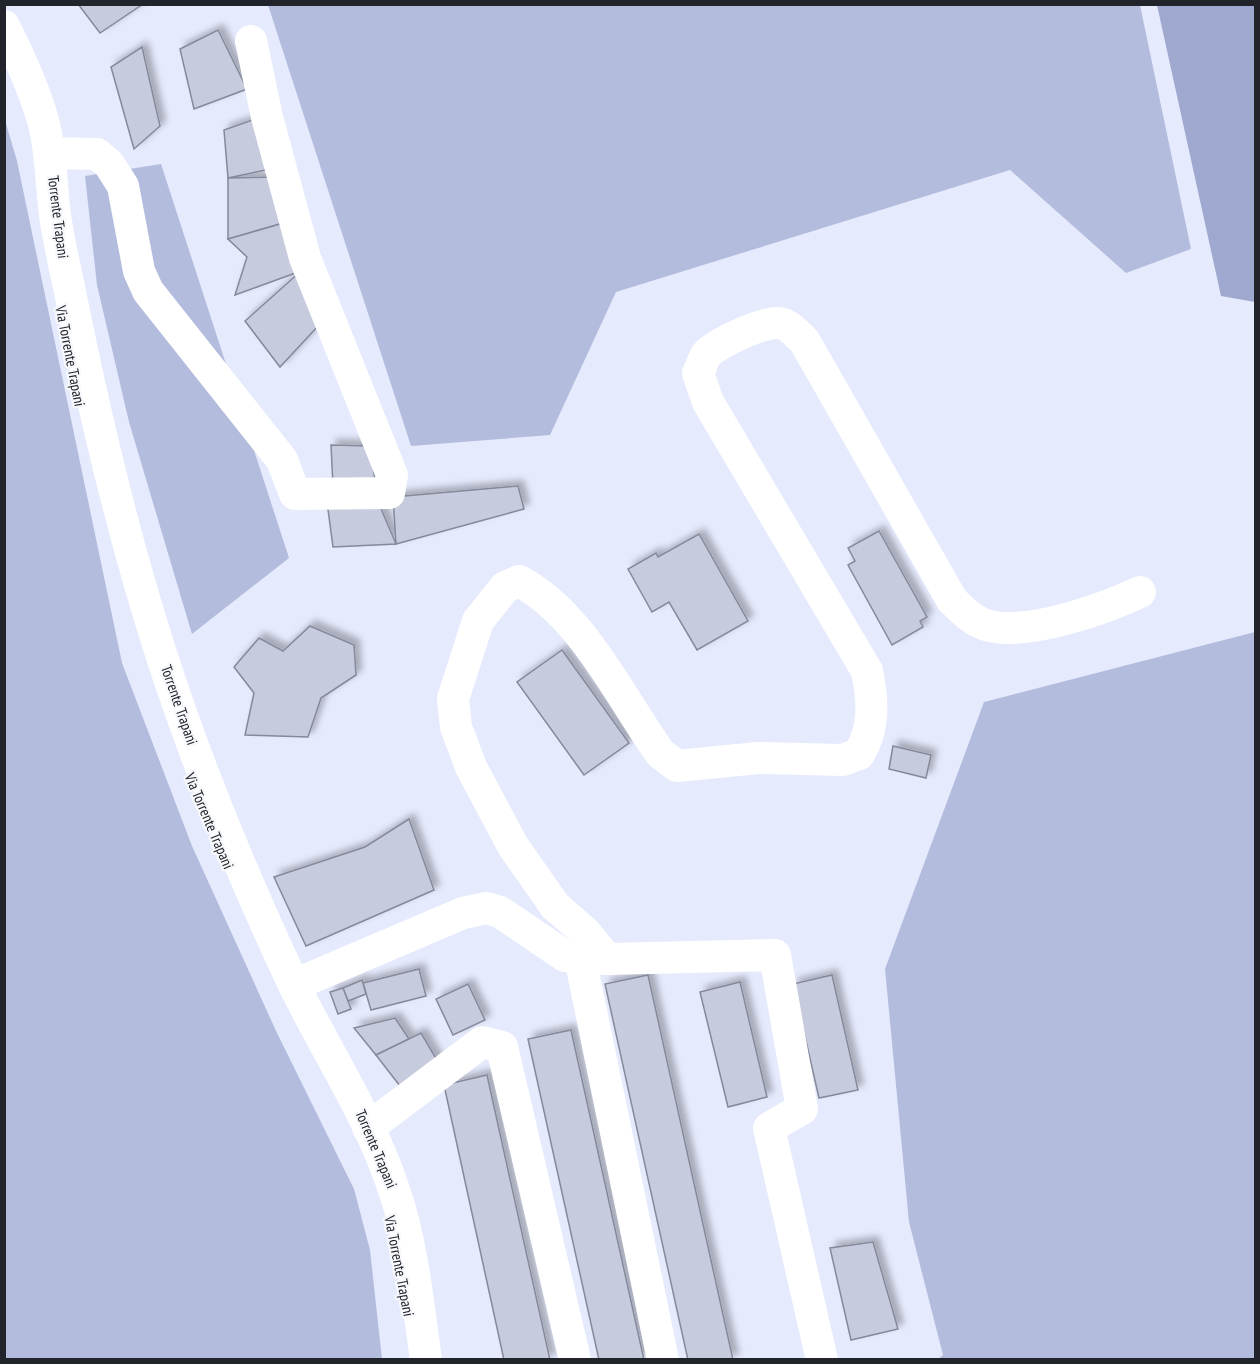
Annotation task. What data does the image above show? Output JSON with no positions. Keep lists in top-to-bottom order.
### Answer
{
  "streets": {
    "street": ["Torrente Trapani", "Via Torrente Trapani"]
  }
}
